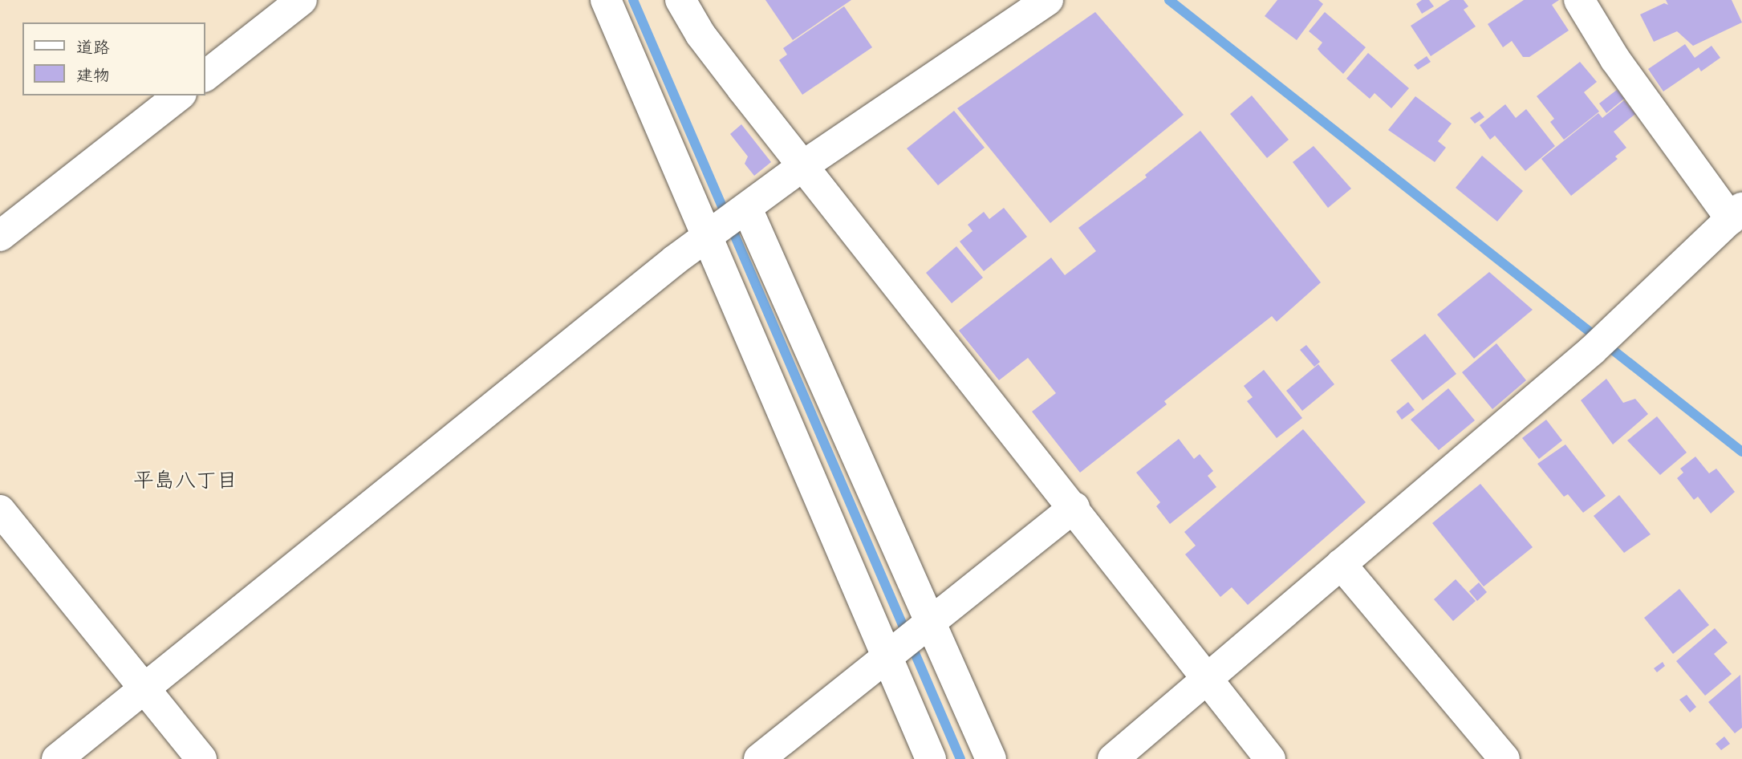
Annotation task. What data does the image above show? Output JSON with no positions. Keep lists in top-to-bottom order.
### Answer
{
  "districts": ["平島八丁目"],
  "legend": ["道路", "建物"]
}
